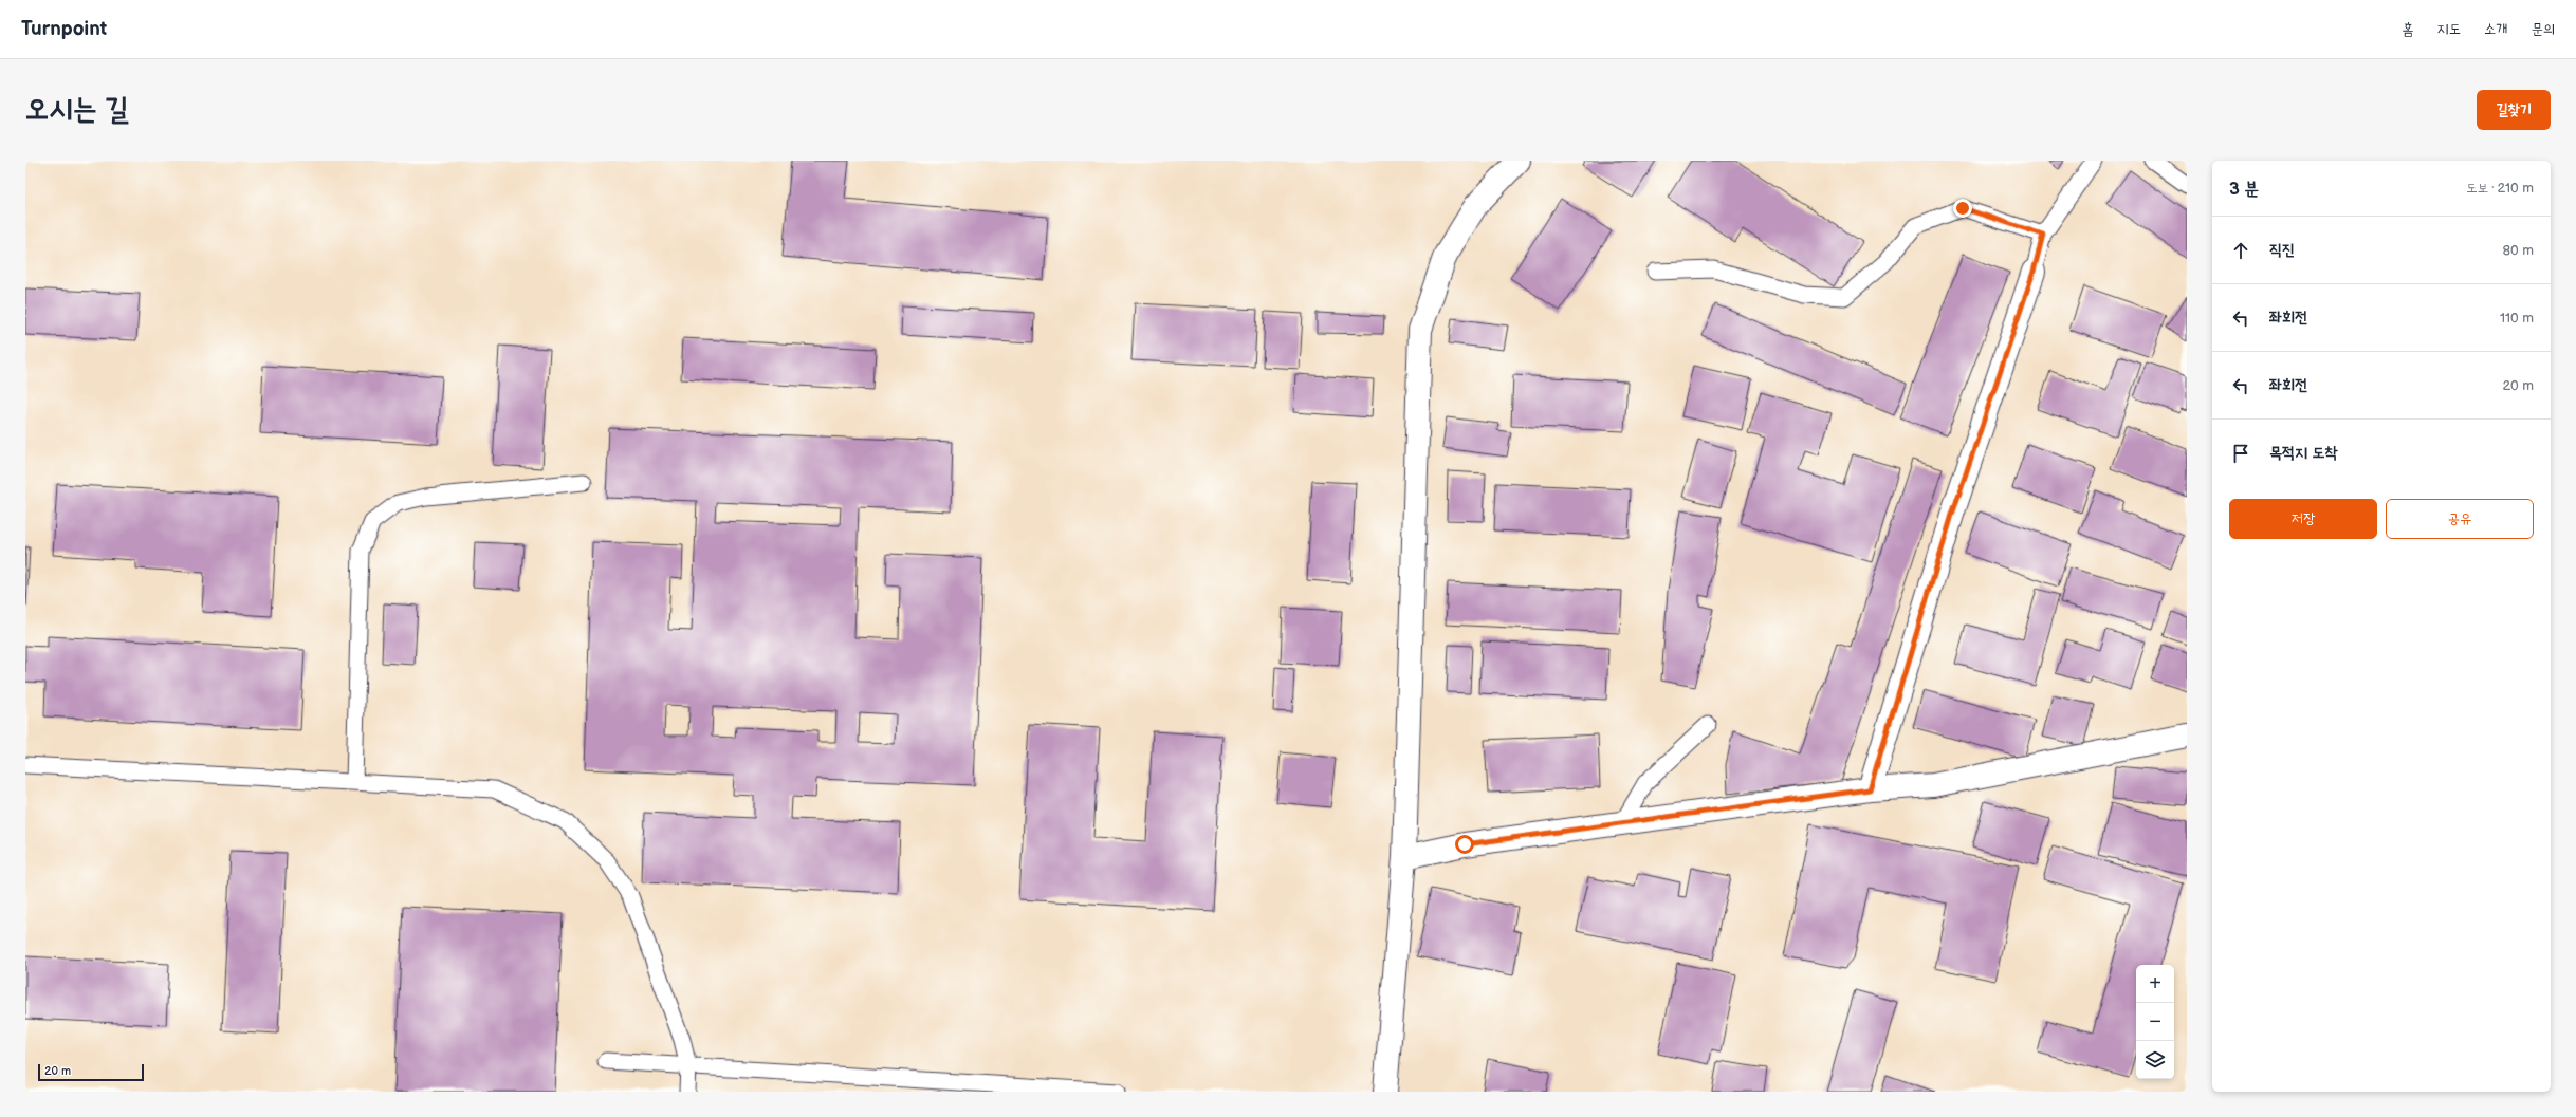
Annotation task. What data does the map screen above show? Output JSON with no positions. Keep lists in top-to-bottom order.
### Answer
{
  "scale_bar": "20 m",
  "page": {
    "header": "Turnpoint",
    "nav": [
      "홈",
      "지도",
      "소개",
      "문의"
    ],
    "buttons": [
      "길찾기",
      ["저장", "공유"]
    ],
    "title": "오시는 길",
    "heading": ["3 분", "도보 · 210 m"],
    "list": [
      ["직진", "80 m"],
      ["좌회전", "110 m"],
      ["좌회전", "20 m"],
      "목적지 도착"
    ],
    "map_buttons": ["+", "−"],
    "scale": "20 m"
  }
}
